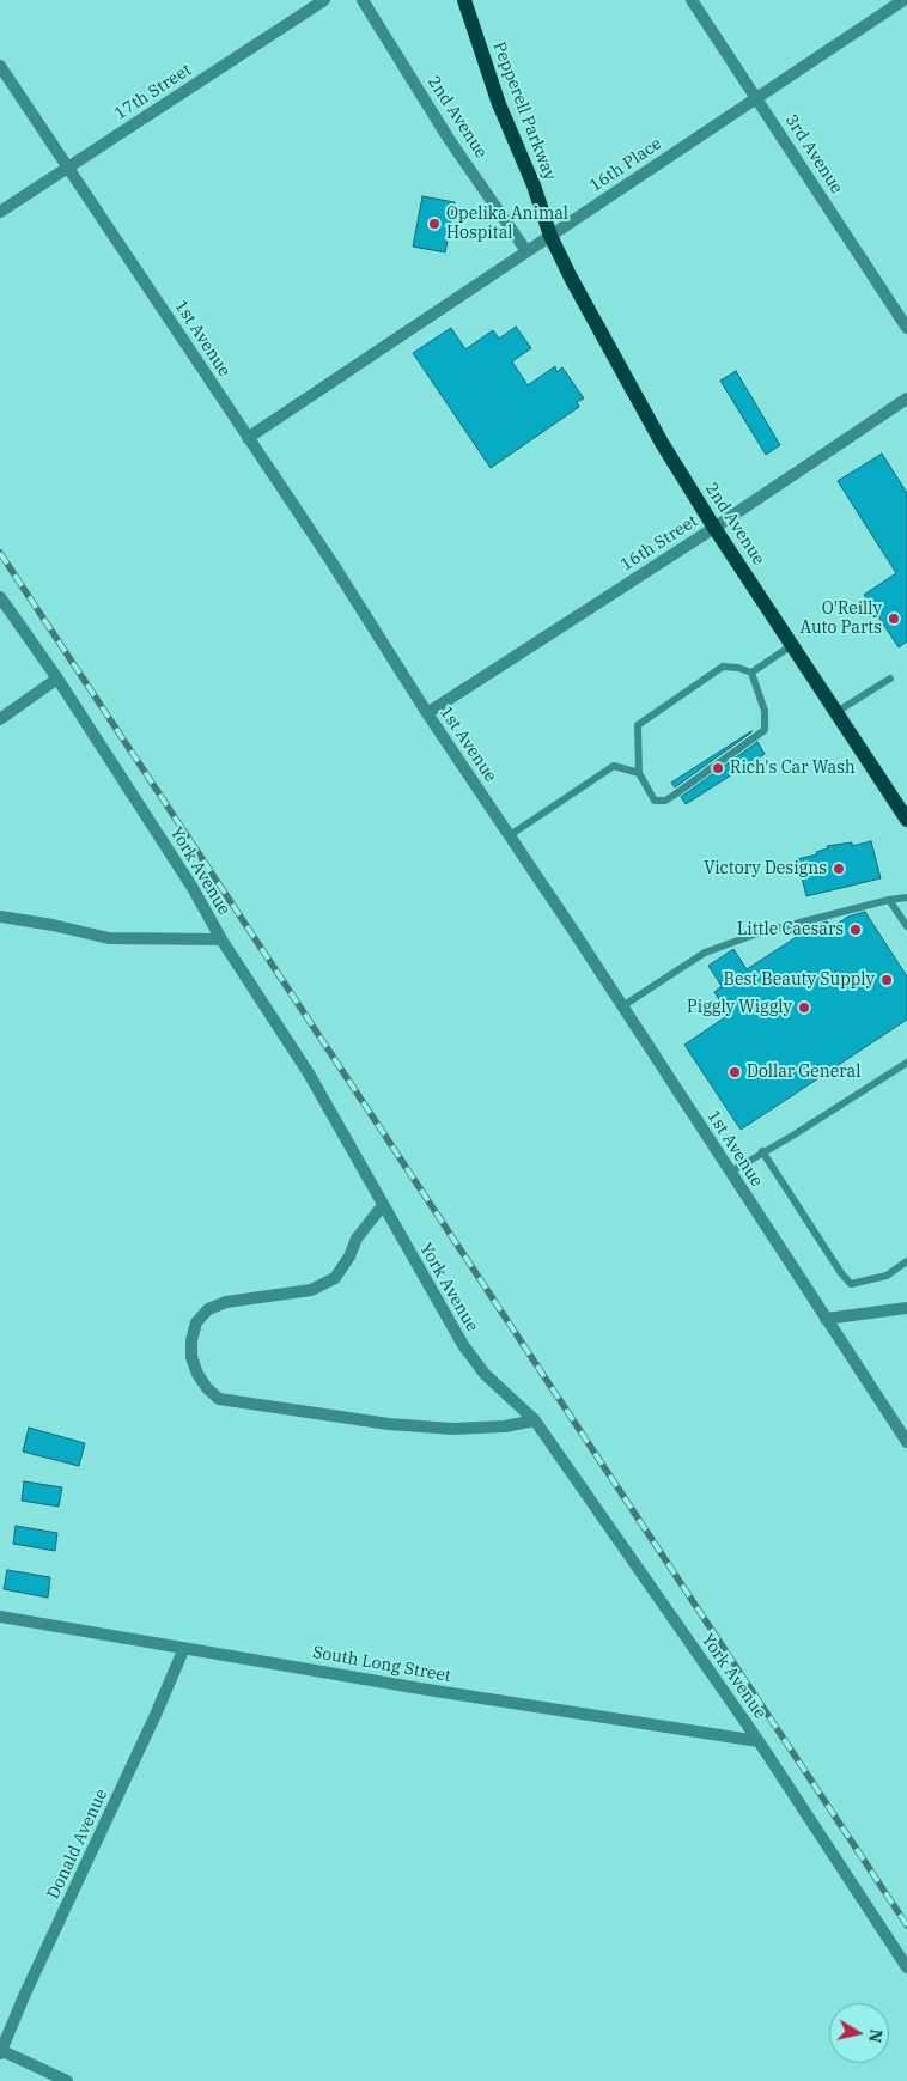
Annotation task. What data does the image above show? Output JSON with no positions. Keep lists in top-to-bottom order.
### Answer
{
  "streets": {
    "main road": ["Pepperell Parkway", "2nd Avenue"],
    "street": [
      "17th Street",
      "3rd Avenue",
      "16th Place",
      "1st Avenue",
      "16th Street",
      "York Avenue",
      "South Long Street",
      "Donald Avenue"
    ]
  },
  "crossings": [
    ["17th Street", "1st Avenue"],
    ["Pepperell Parkway", "2nd Avenue"],
    ["Pepperell Parkway", "16th Place"],
    ["2nd Avenue", "16th Place"],
    ["2nd Avenue", "16th Street"],
    ["3rd Avenue", "16th Place"],
    ["16th Place", "1st Avenue"],
    ["1st Avenue", "16th Street"],
    ["York Avenue", "South Long Street"],
    ["South Long Street", "Donald Avenue"]
  ],
  "places": [
    "Opelika Animal Hospital",
    "O'Reilly Auto Parts",
    "Rich's Car Wash",
    "Victory Designs",
    "Little Caesars",
    "Best Beauty Supply",
    "Piggly Wiggly",
    "Dollar General"
  ],
  "north": "right"
}
